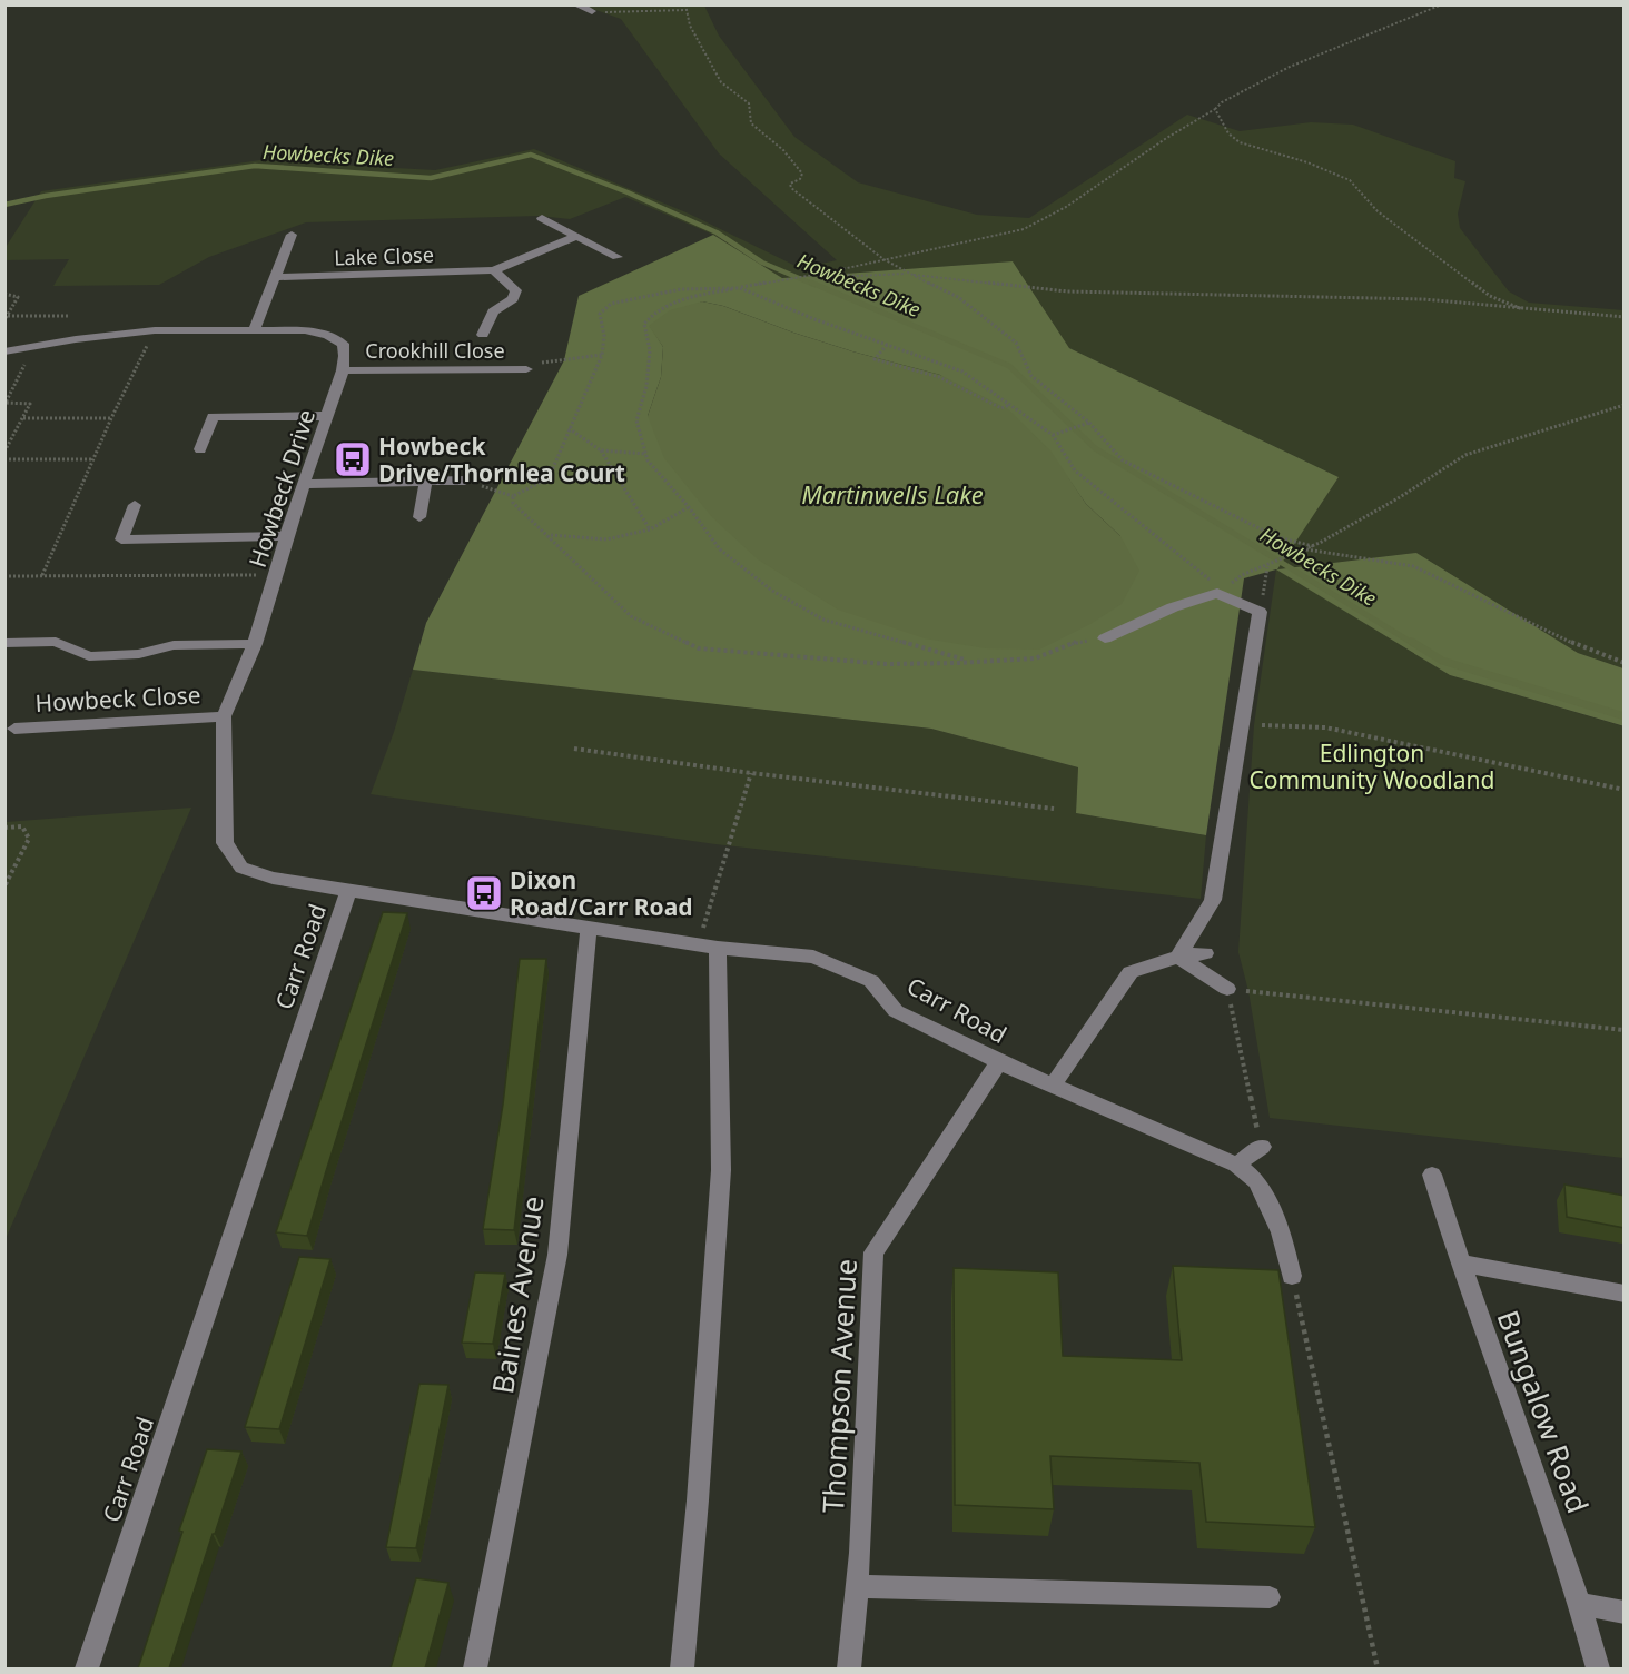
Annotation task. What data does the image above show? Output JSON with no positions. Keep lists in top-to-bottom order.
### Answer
{
  "streets": {
    "street": [
      "Lake Close",
      "Crookhill Close",
      "Howbeck Drive",
      "Howbeck Close",
      "Carr Road",
      "Baines Avenue",
      "Thompson Avenue",
      "Bungalow Road"
    ]
  },
  "crossings": [
    ["Crookhill Close", "Howbeck Drive"],
    ["Howbeck Drive", "Howbeck Close"],
    ["Howbeck Drive", "Carr Road"],
    ["Carr Road", "Baines Avenue"],
    ["Carr Road", "Thompson Avenue"]
  ],
  "water": ["Howbecks Dike", "Martinwells Lake"],
  "parks": ["Edlington Community Woodland"],
  "places": {
    "bus stop": ["Howbeck Drive/Thornlea Court", "Dixon Road/Carr Road"]
  }
}
